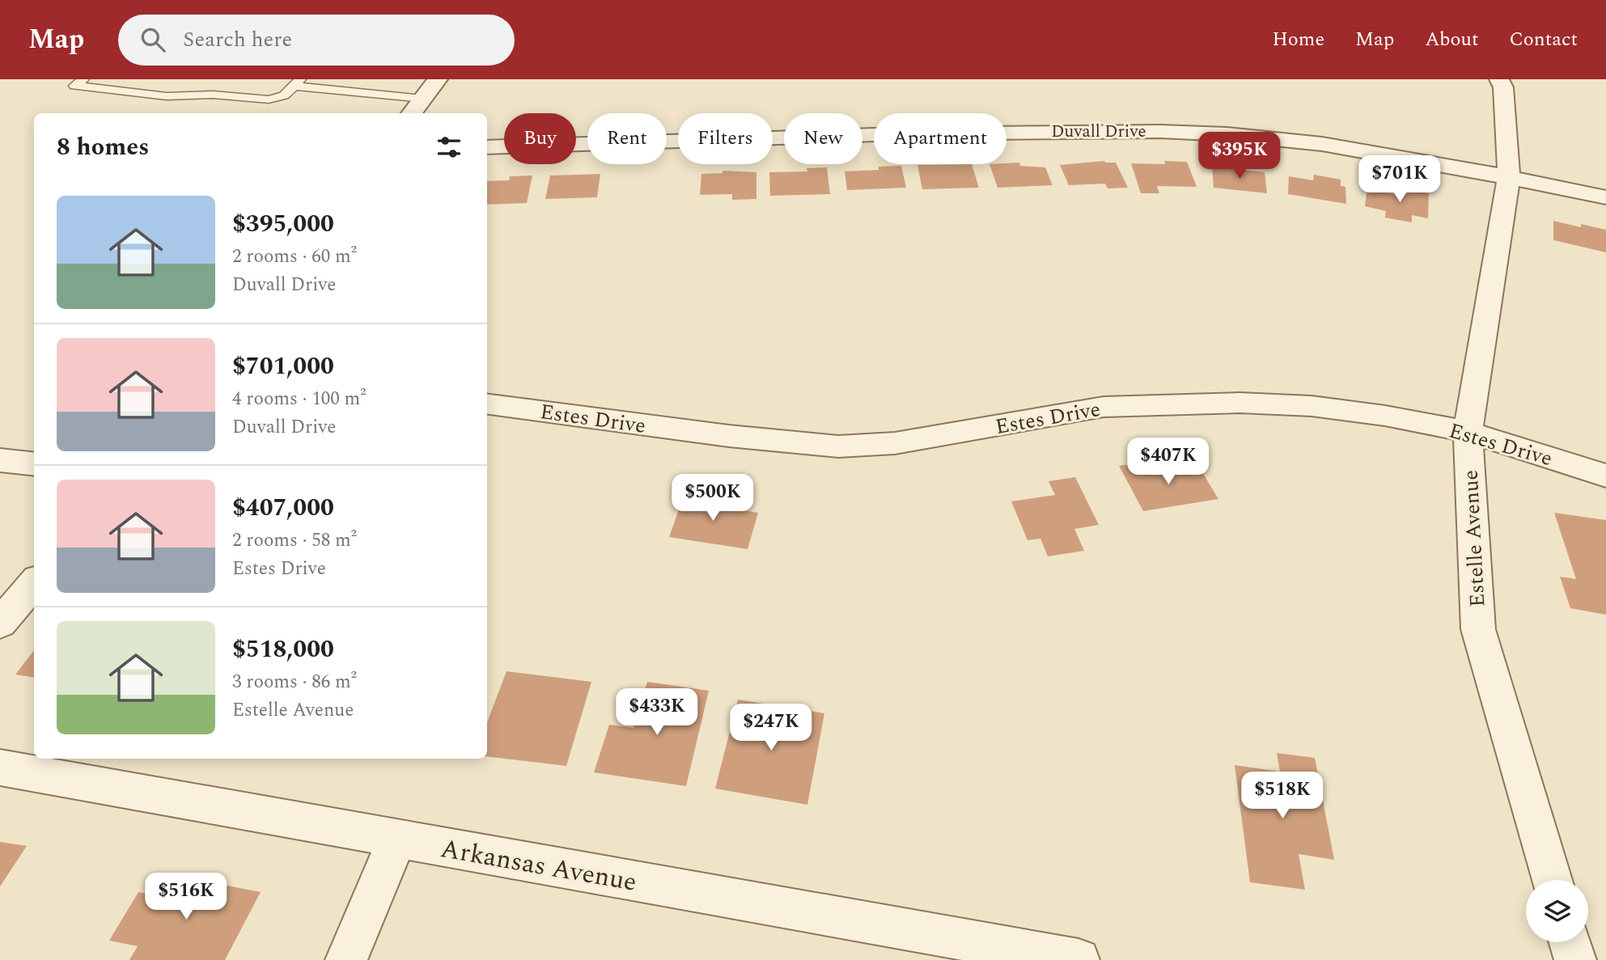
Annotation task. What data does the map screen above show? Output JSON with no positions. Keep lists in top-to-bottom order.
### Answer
{
  "streets": {
    "street": [
      "Duvall Drive",
      "Estes Drive",
      "Estelle Avenue",
      "Arkansas Avenue"
    ]
  },
  "crossings": [
    ["Duvall Drive", "Estelle Avenue"],
    ["Estes Drive", "Estelle Avenue"]
  ],
  "page": {
    "header": "Map",
    "search": "Search here",
    "nav": [
      "Home",
      "Map",
      "About",
      "Contact"
    ],
    "chip": [
      "Buy",
      "Rent",
      "Filters",
      "New",
      "Apartment"
    ],
    "heading": "8 homes",
    "price": [
      "$395K",
      "$701K",
      "$407K",
      "$500K",
      "$433K",
      "$247K",
      "$518K",
      "$516K"
    ],
    "list": [
      {
        "name": "$395,000",
        "note": "2 rooms · 60 m² · Duvall Drive"
      },
      {
        "name": "$701,000",
        "note": "4 rooms · 100 m² · Duvall Drive"
      },
      {
        "name": "$407,000",
        "note": "2 rooms · 58 m² · Estes Drive"
      },
      {
        "name": "$518,000",
        "note": "3 rooms · 86 m² · Estelle Avenue"
      }
    ]
  }
}
